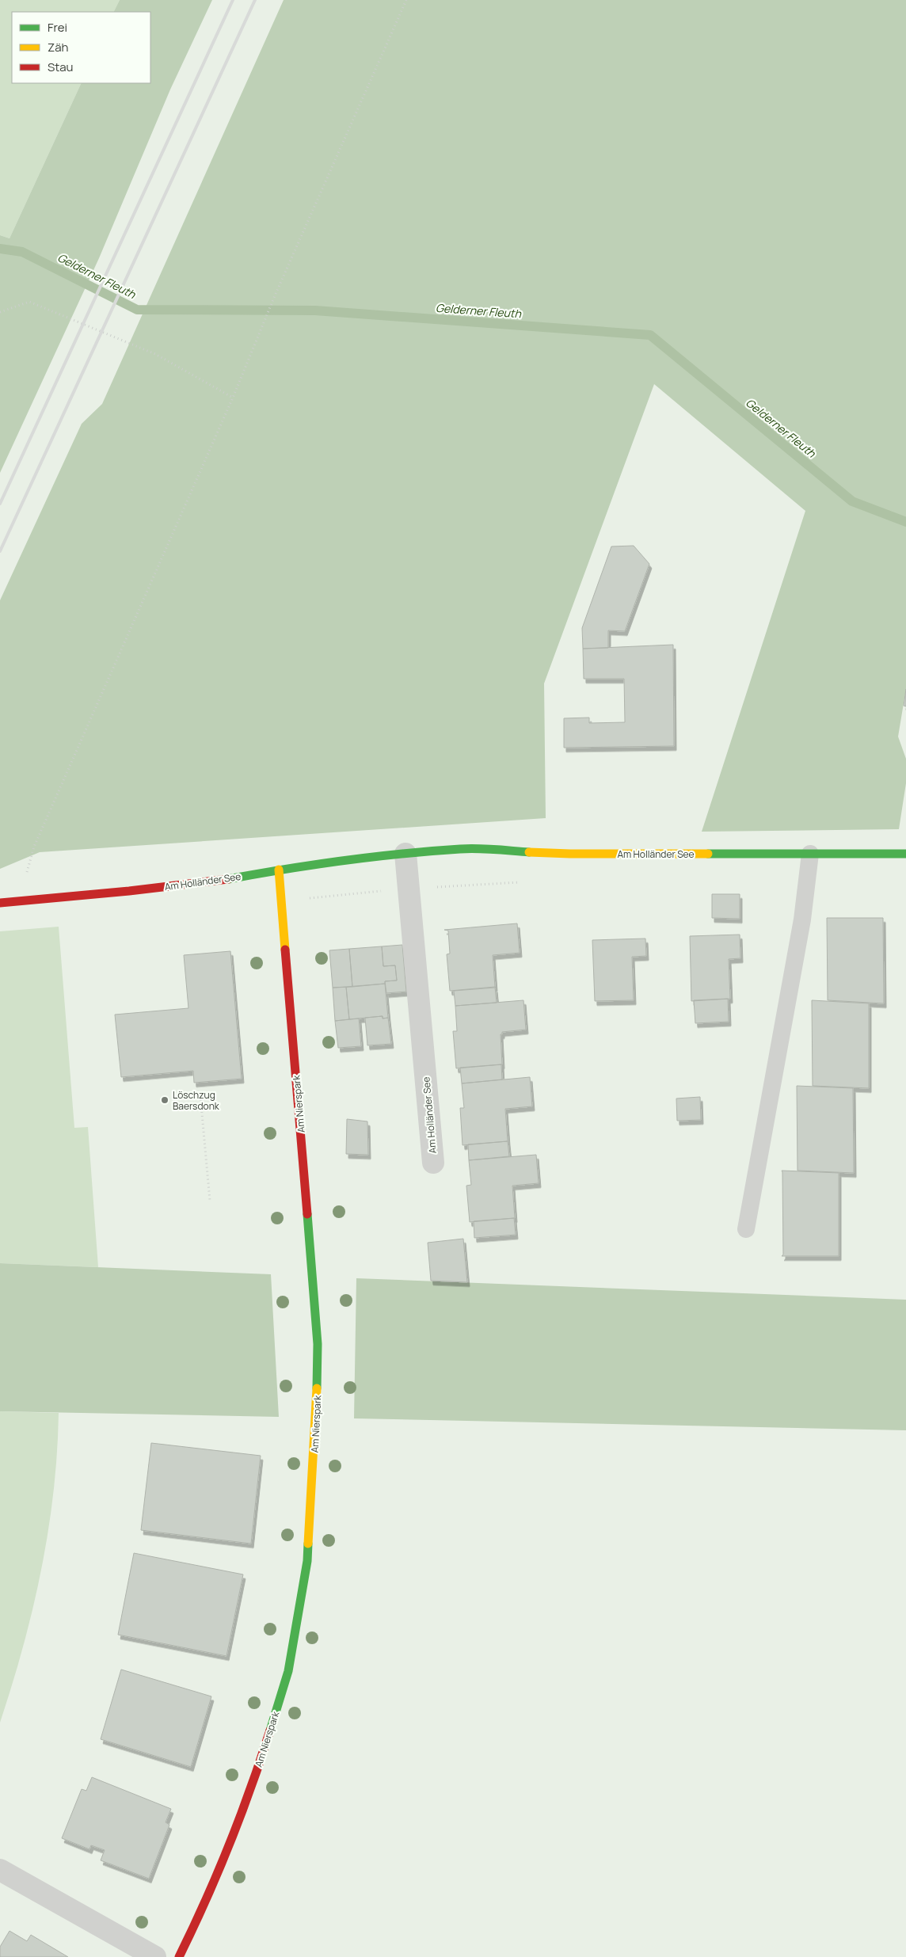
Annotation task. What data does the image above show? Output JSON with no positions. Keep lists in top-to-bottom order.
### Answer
{
  "streets": {
    "street": ["Am Holländer See", "Am Nierspark"]
  },
  "crossings": [
    ["Am Holländer See", "Am Nierspark"]
  ],
  "water": ["Gelderner Fleuth"],
  "places": ["Löschzug Baersdonk"],
  "legend": ["Frei", "Zäh", "Stau"]
}
